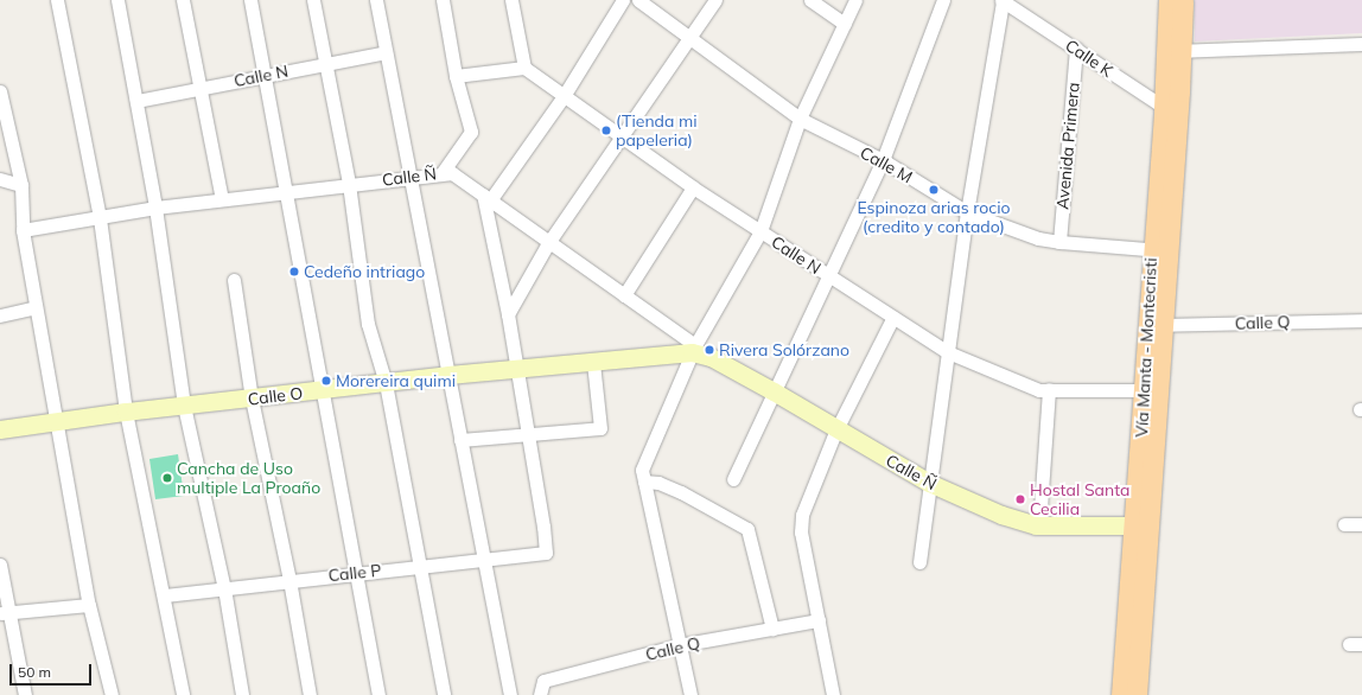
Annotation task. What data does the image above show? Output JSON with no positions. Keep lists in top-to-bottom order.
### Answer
{
  "streets": {
    "main road": ["Vía Manta - Montecristi"],
    "street": [
      "Calle K",
      "Calle N",
      "Avenida Primera",
      "Calle M",
      "Calle Ñ",
      "Calle Q",
      "Calle O",
      "Calle P"
    ]
  },
  "crossings": [
    ["Calle K", "Avenida Primera"],
    ["Calle K", "Vía Manta - Montecristi"],
    ["Calle N", "Vía Manta - Montecristi"],
    ["Avenida Primera", "Calle M"],
    ["Calle M", "Vía Manta - Montecristi"],
    ["Calle Ñ", "Vía Manta - Montecristi"],
    ["Calle Ñ", "Calle O"],
    ["Calle Q", "Vía Manta - Montecristi"]
  ],
  "places": [
    "(Tienda mi papeleria)",
    "Espinoza arias rocio (credito y contado)",
    "Cedeño intriago",
    "Rivera Solórzano",
    "Morereira quimi",
    "Cancha de Uso multiple La Proaño",
    "Hostal Santa Cecilia"
  ],
  "scale_bar": "50 m"
}
